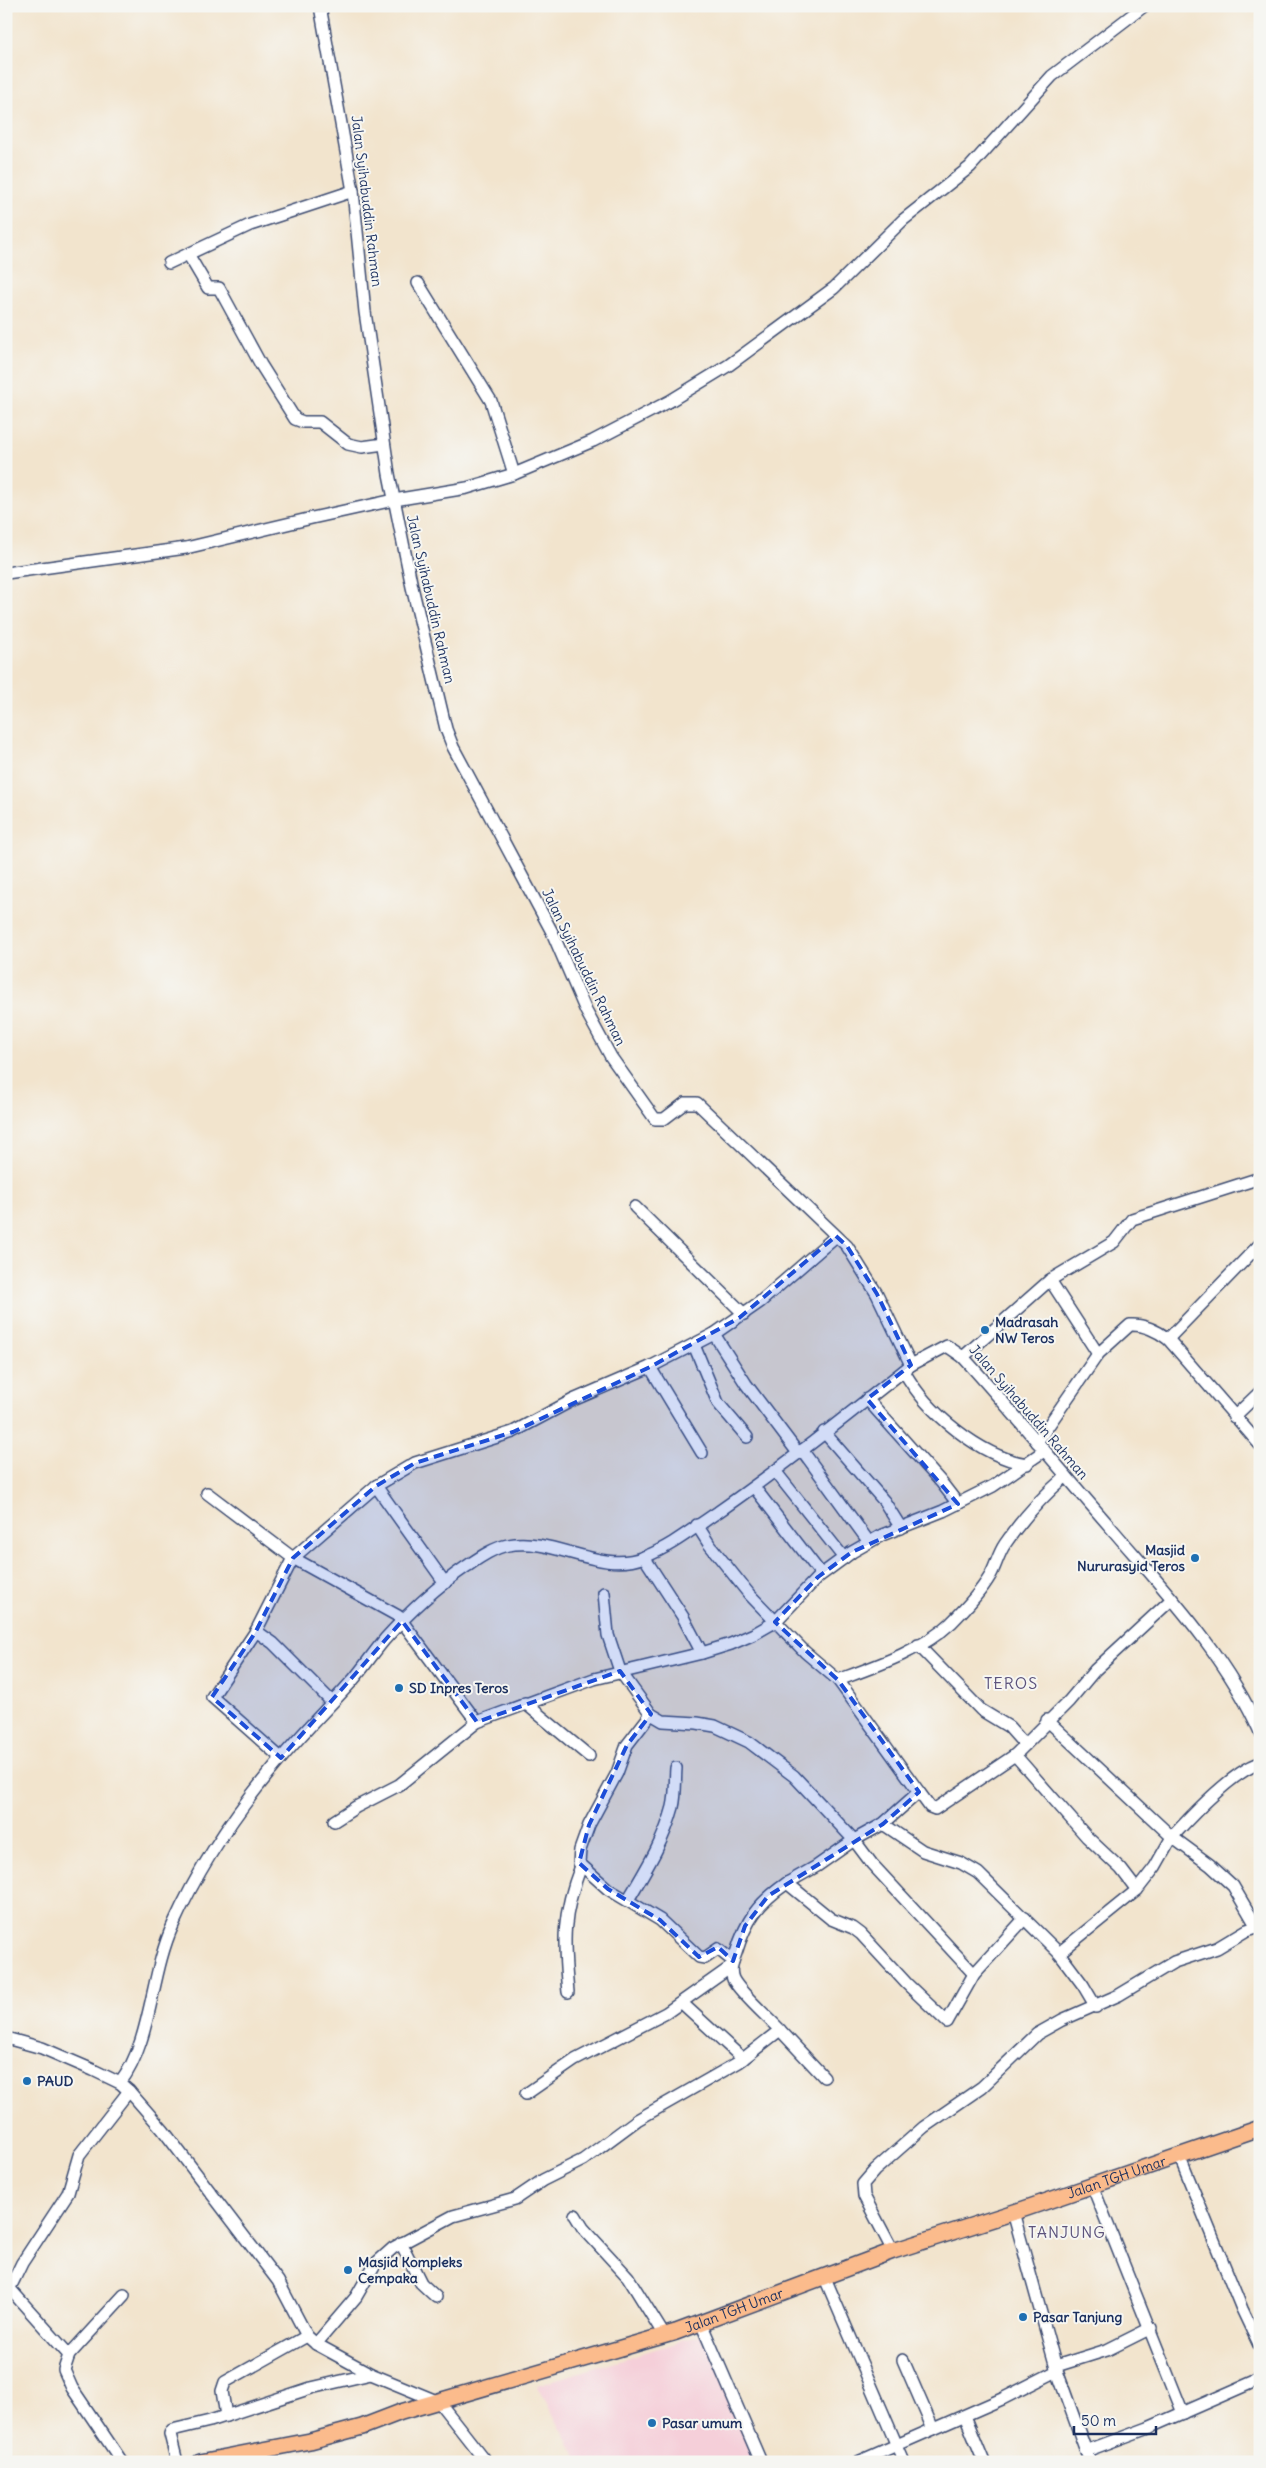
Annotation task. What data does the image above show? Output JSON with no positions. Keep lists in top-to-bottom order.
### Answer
{
  "streets": {
    "main road": ["Jalan TGH Umar"],
    "street": ["Jalan Syihabuddin Rahman"]
  },
  "districts": ["TEROS", "TANJUNG"],
  "places": [
    "Madrasah NW Teros",
    "Masjid Nururasyid Teros",
    "SD Inpres Teros",
    "PAUD",
    "Masjid Kompleks Cempaka",
    "Pasar Tanjung",
    "Pasar umum"
  ],
  "scale_bar": "50 m"
}
